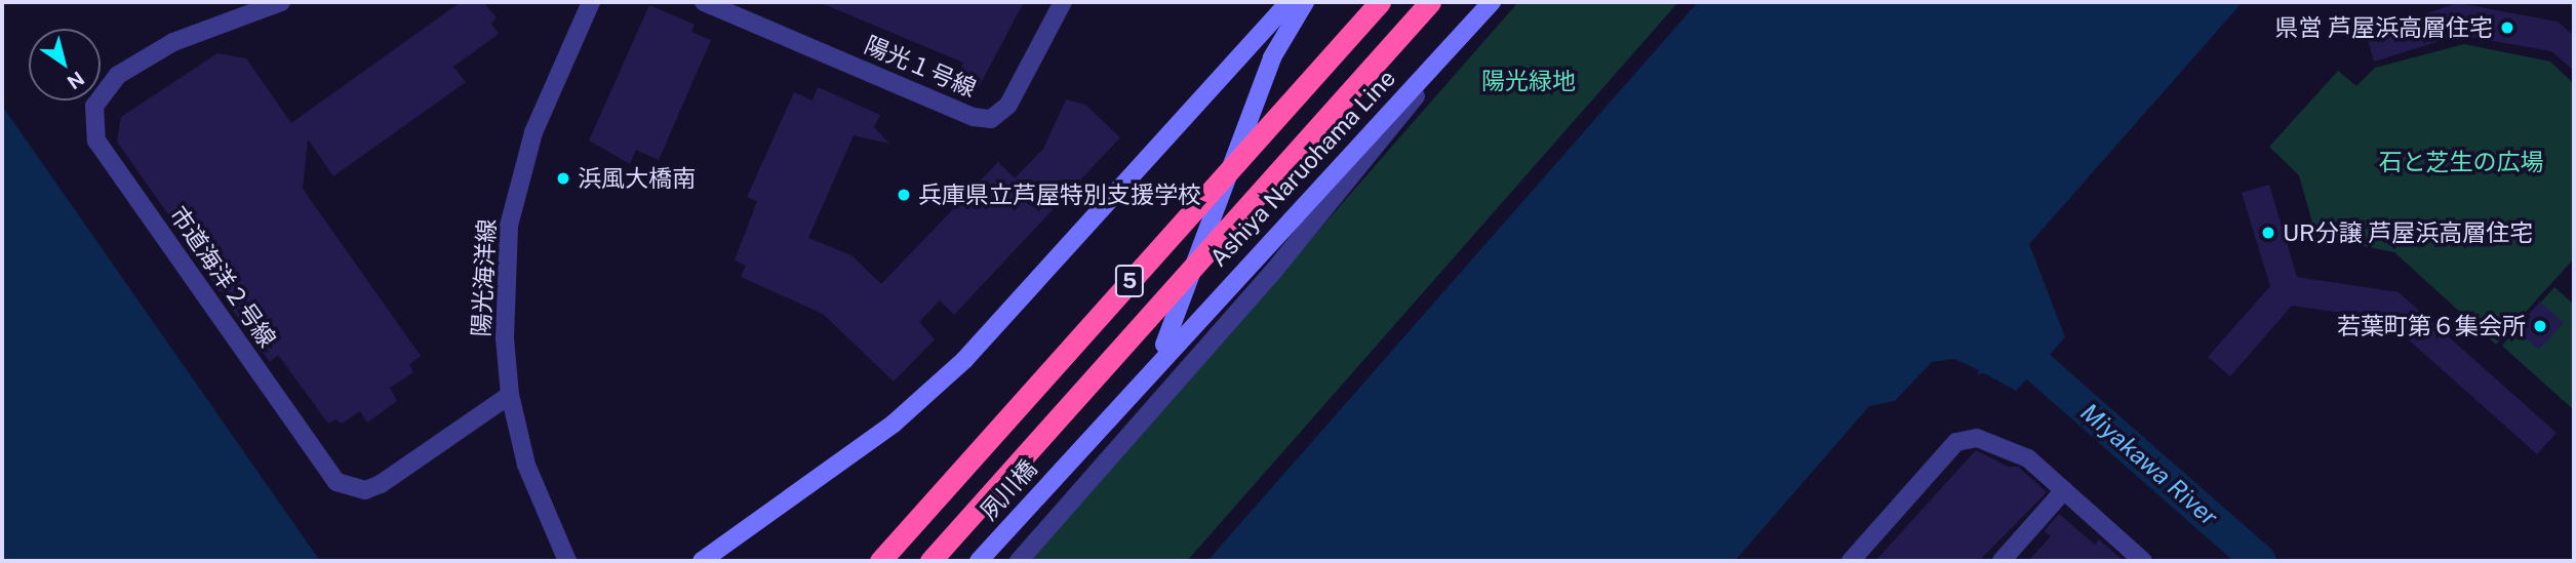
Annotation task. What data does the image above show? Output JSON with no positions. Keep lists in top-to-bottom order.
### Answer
{
  "streets": {
    "highway": ["5"],
    "main road": ["Ashiya Naruohama Line", "夙川橋"],
    "street": ["陽光１号線", "市道海洋２号線", "陽光海洋線"]
  },
  "crossings": [
    ["Ashiya Naruohama Line", "夙川橋"],
    ["市道海洋２号線", "陽光海洋線"]
  ],
  "water": ["Miyakawa River"],
  "parks": ["陽光緑地", "石と芝生の広場"],
  "places": [
    "県営 芦屋浜高層住宅",
    "浜風大橋南",
    "兵庫県立芦屋特別支援学校",
    "UR分譲 芦屋浜高層住宅",
    "若葉町第６集会所"
  ],
  "north": "bottom right"
}
